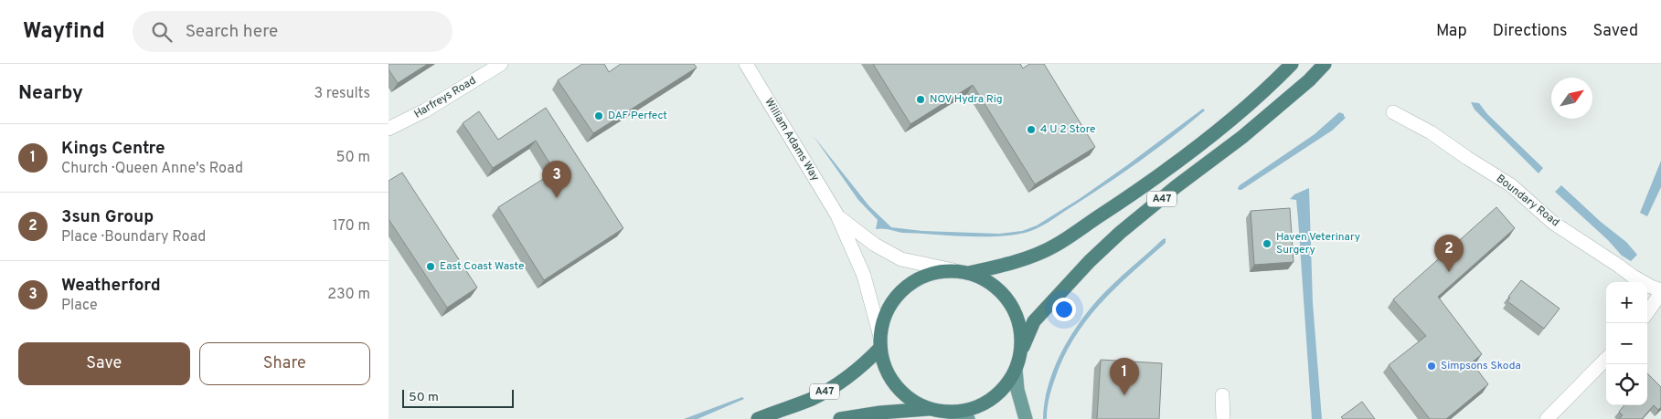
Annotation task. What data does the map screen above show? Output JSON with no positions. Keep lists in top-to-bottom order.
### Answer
{
  "streets": {
    "highway": ["A47"],
    "street": ["Harfreys Road", "William Adams Way", "Boundary Road"]
  },
  "crossings": [
    ["William Adams Way", "A47"]
  ],
  "places": [
    "NOV Hydra Rig",
    "DAF Perfect",
    "4 U 2 Store",
    "Haven Veterinary Surgery",
    "East Coast Waste",
    "Simpsons Skoda"
  ],
  "scale_bar": "50 m",
  "north": "top right",
  "page": {
    "header": "Wayfind",
    "search": "Search here",
    "nav": ["Map", "Directions", "Saved"],
    "heading": ["Nearby", "3 results"],
    "list": [
      {
        "mark": "1",
        "name": "Kings Centre",
        "note": "Church · Queen Anne's Road",
        "value": "50 m"
      },
      {
        "mark": "2",
        "name": "3sun Group",
        "note": "Place · Boundary Road",
        "value": "170 m"
      },
      {
        "mark": "3",
        "name": "Weatherford",
        "note": "Place",
        "value": "230 m"
      }
    ],
    "pins": ["3", "2", "1"],
    "map_buttons": ["+", "−"],
    "buttons": ["Save", "Share"],
    "scale": "50 m"
  }
}
